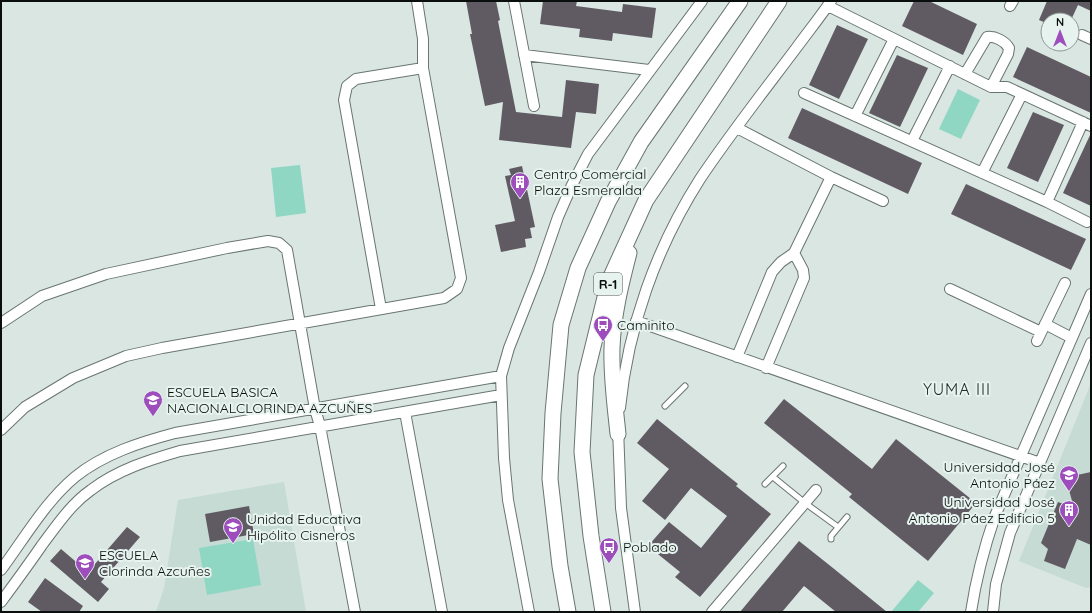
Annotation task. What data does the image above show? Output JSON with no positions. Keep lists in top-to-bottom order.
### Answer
{
  "streets": {
    "main road": ["R-1"]
  },
  "districts": ["YUMA III"],
  "places": {
    "building": ["Centro Comercial Plaza Esmeralda", "Universidad José Antonio Páez Edificio 5"],
    "bus stop": ["Caminito", "Poblado"],
    "school or university": [
      "ESCUELA BASICA NACIONALCLORINDA AZCUÑES",
      "Universidad José Antonio Páez",
      "Unidad Educativa Hipólito Cisneros",
      "ESCUELA Clorinda Azcuñes"
    ]
  },
  "north": "top"
}
